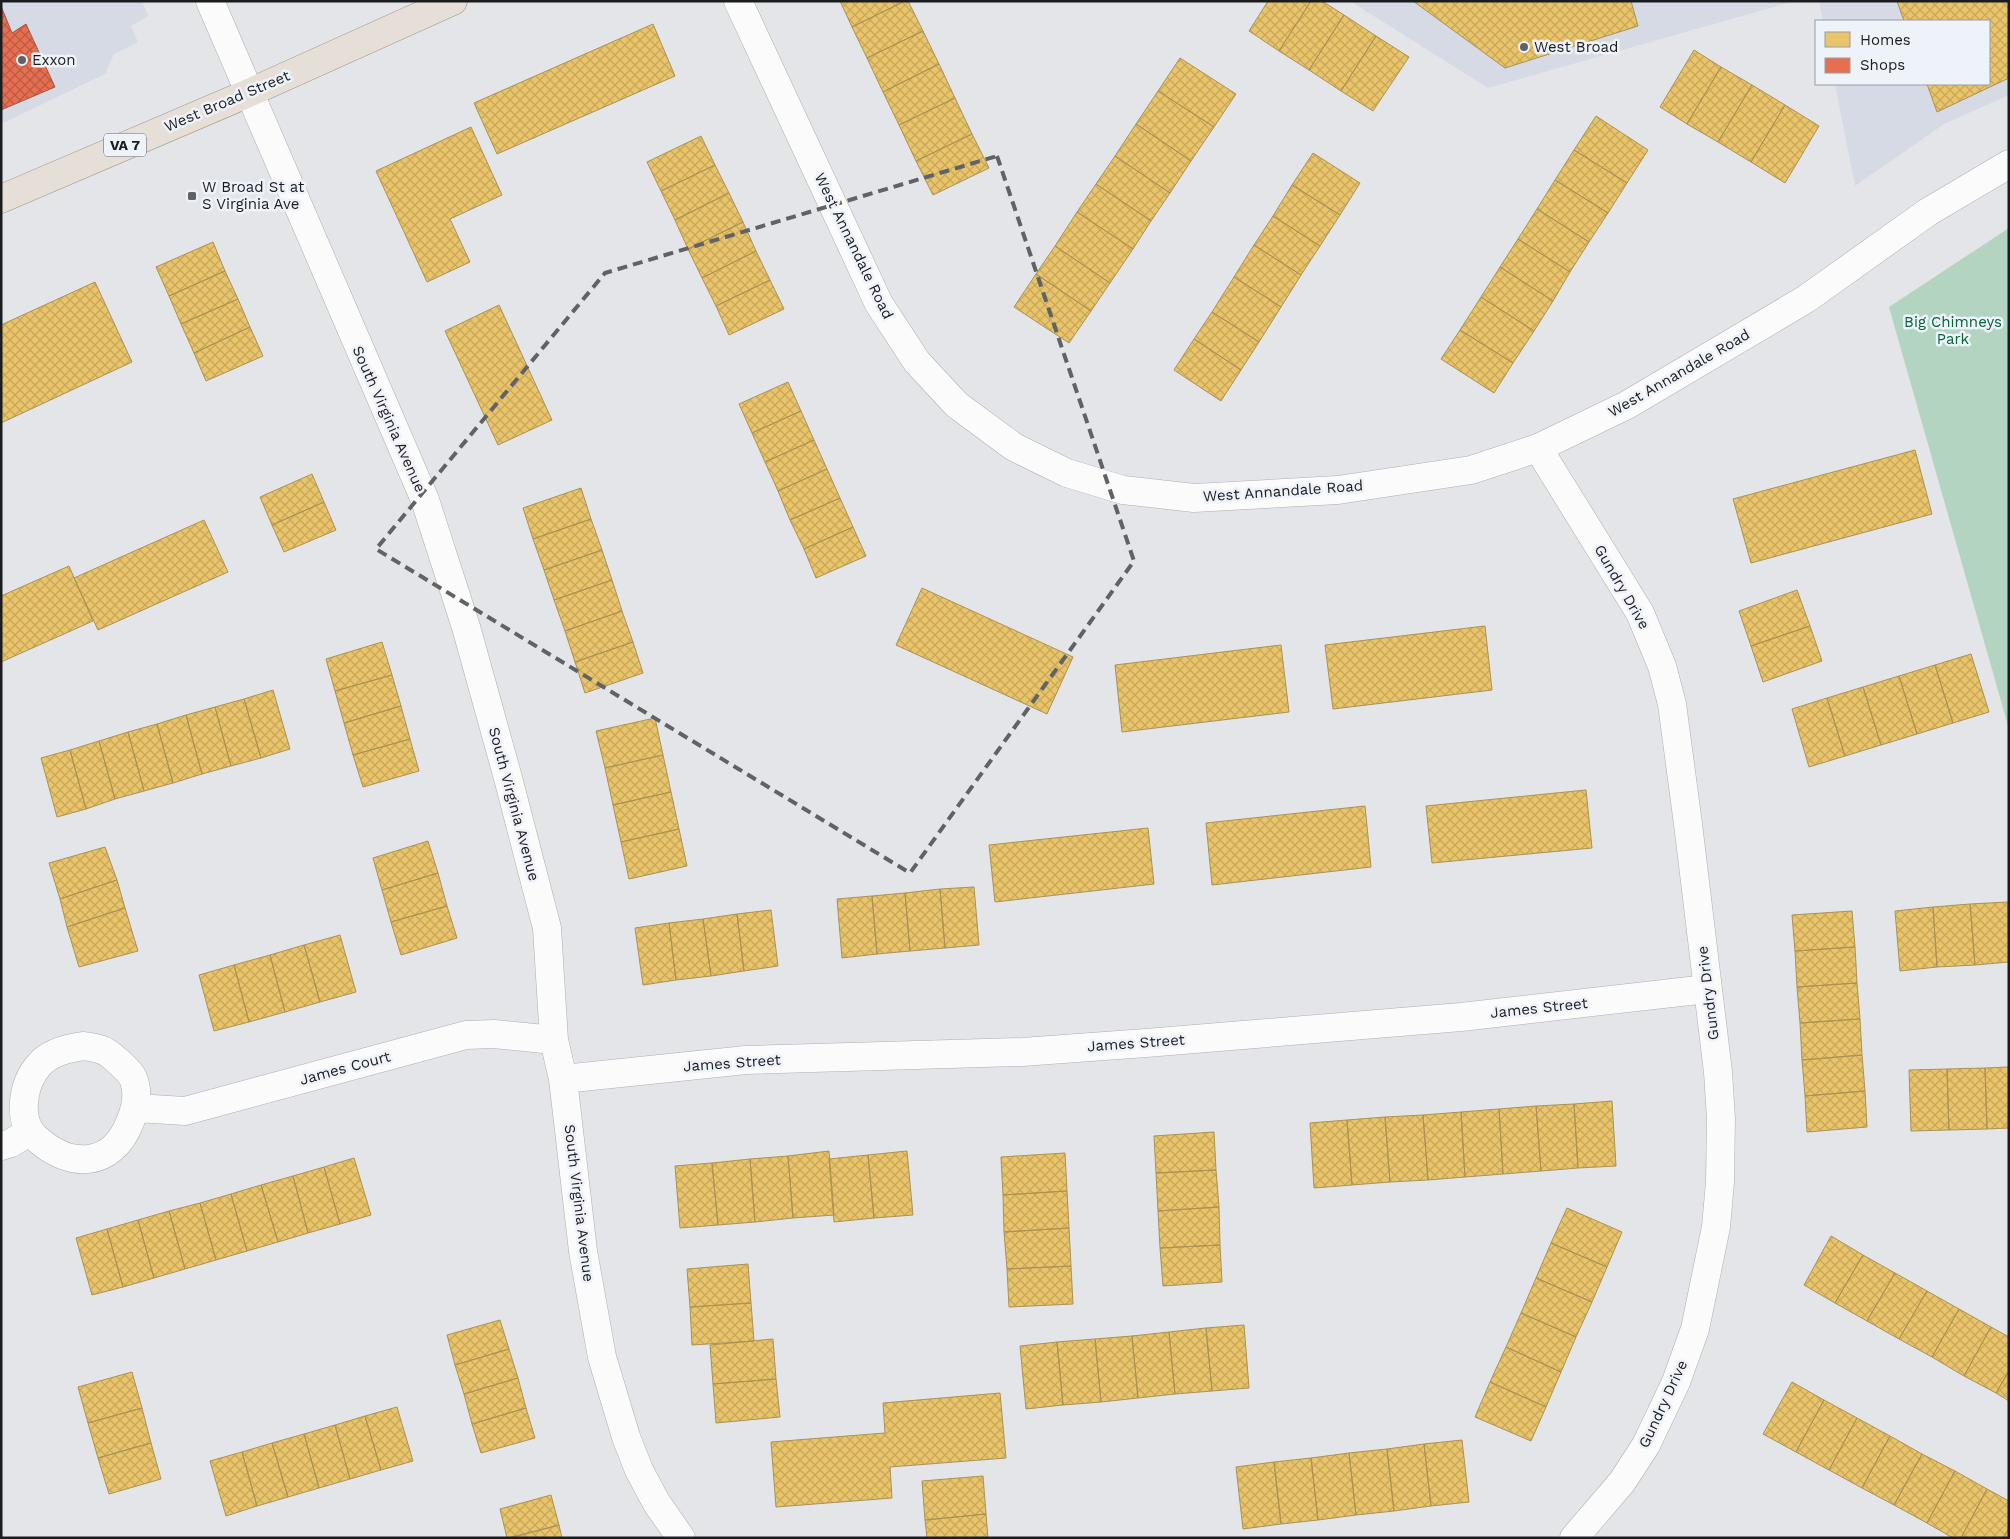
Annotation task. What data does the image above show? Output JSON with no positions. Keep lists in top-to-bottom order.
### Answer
{
  "streets": {
    "main road": ["West Broad Street", "VA 7"],
    "street": [
      "West Annandale Road",
      "South Virginia Avenue",
      "Gundry Drive",
      "James Street",
      "James Court"
    ]
  },
  "crossings": [
    ["West Broad Street", "South Virginia Avenue"],
    ["West Annandale Road", "Gundry Drive"],
    ["South Virginia Avenue", "James Street"],
    ["South Virginia Avenue", "James Court"],
    ["Gundry Drive", "James Street"]
  ],
  "parks": ["Big Chimneys Park"],
  "places": {
    "other": ["West Broad", "Exxon"],
    "transit": ["W Broad St at S Virginia Ave"]
  },
  "legend": ["Homes", "Shops"]
}
